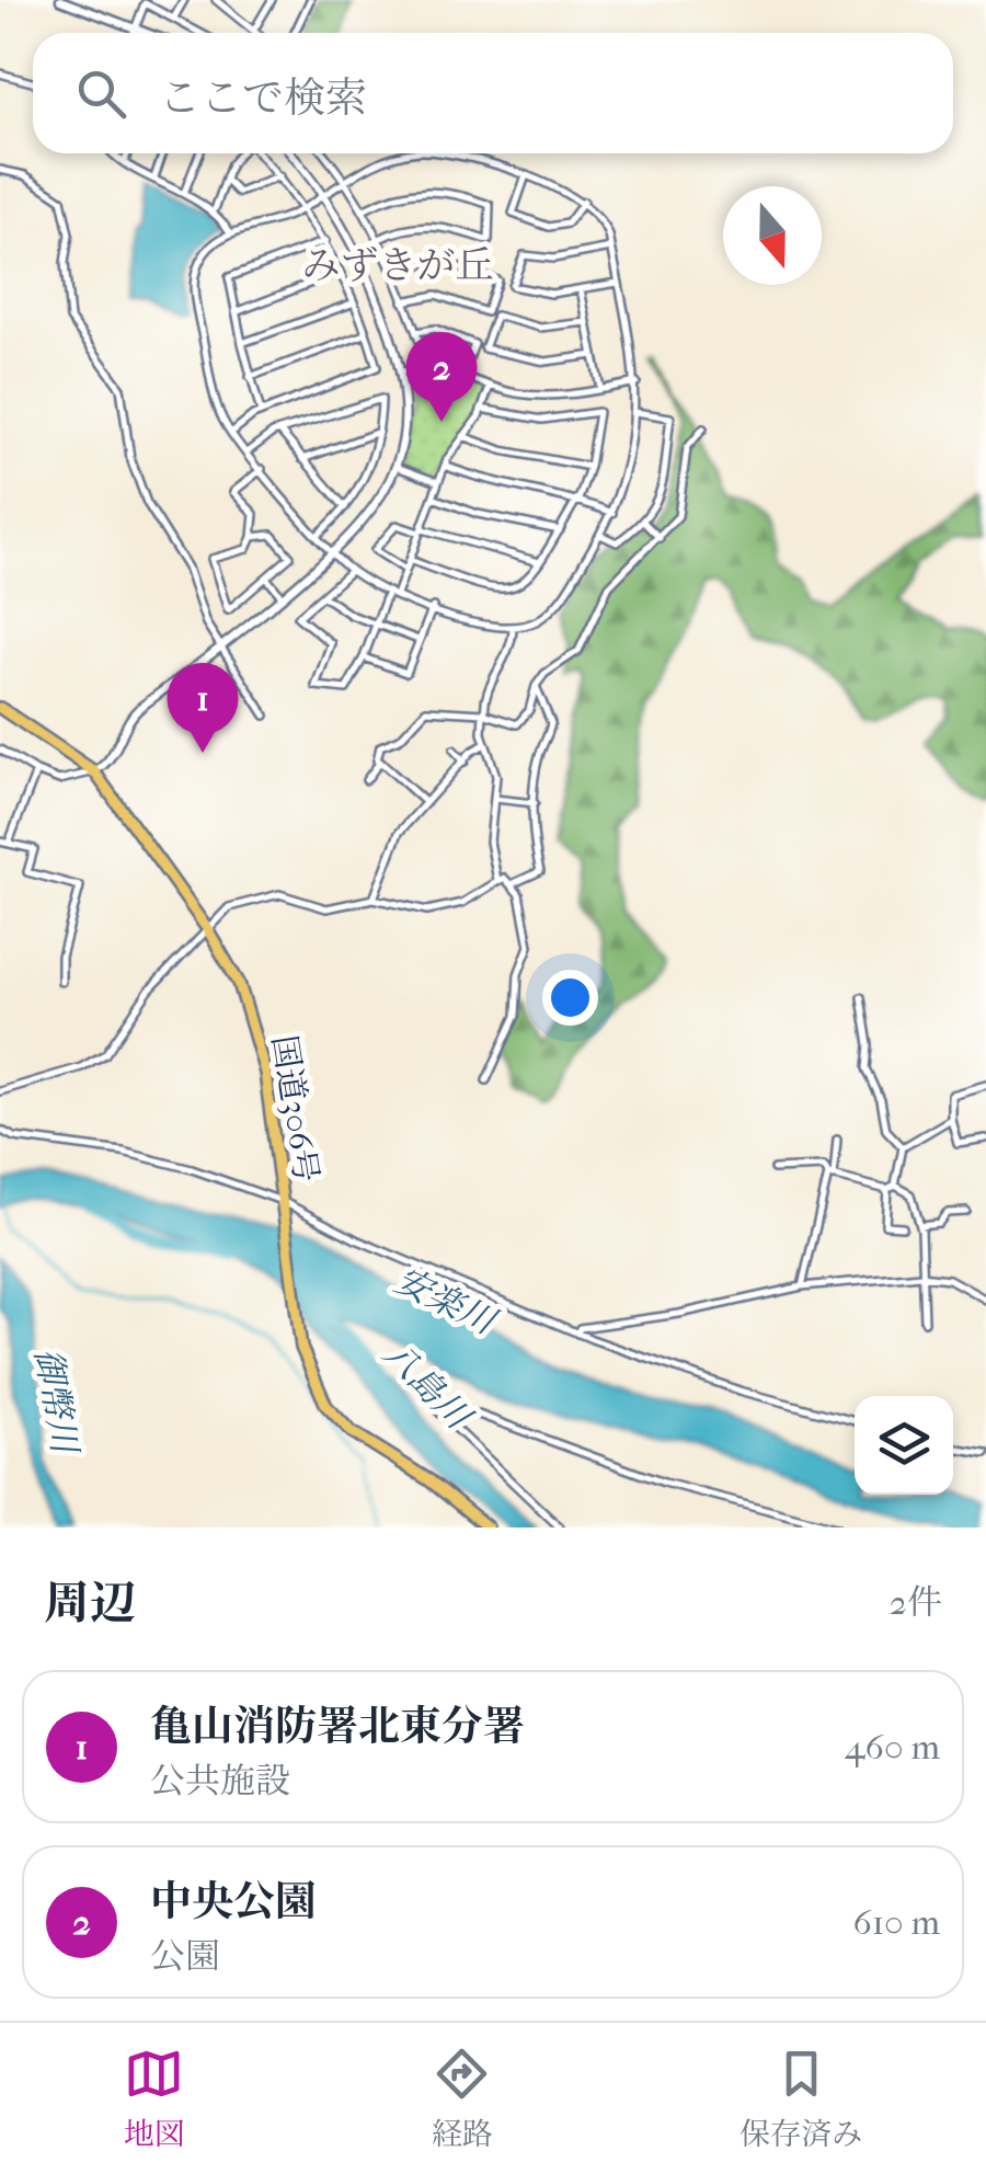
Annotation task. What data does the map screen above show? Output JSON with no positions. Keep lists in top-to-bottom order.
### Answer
{
  "streets": {
    "highway": ["国道306号"]
  },
  "districts": ["みずきが丘"],
  "water": ["安楽川", "八島川", "御幣川"],
  "north": "bottom",
  "page": {
    "search": "ここで検索",
    "pins": ["2", "1"],
    "heading": ["周辺", "2件"],
    "list": [
      {
        "mark": "1",
        "name": "亀山消防署北東分署",
        "note": "公共施設",
        "value": "460 m"
      },
      {
        "mark": "2",
        "name": "中央公園",
        "note": "公園",
        "value": "610 m"
      }
    ],
    "nav": ["地図", "経路", "保存済み"]
  }
}
